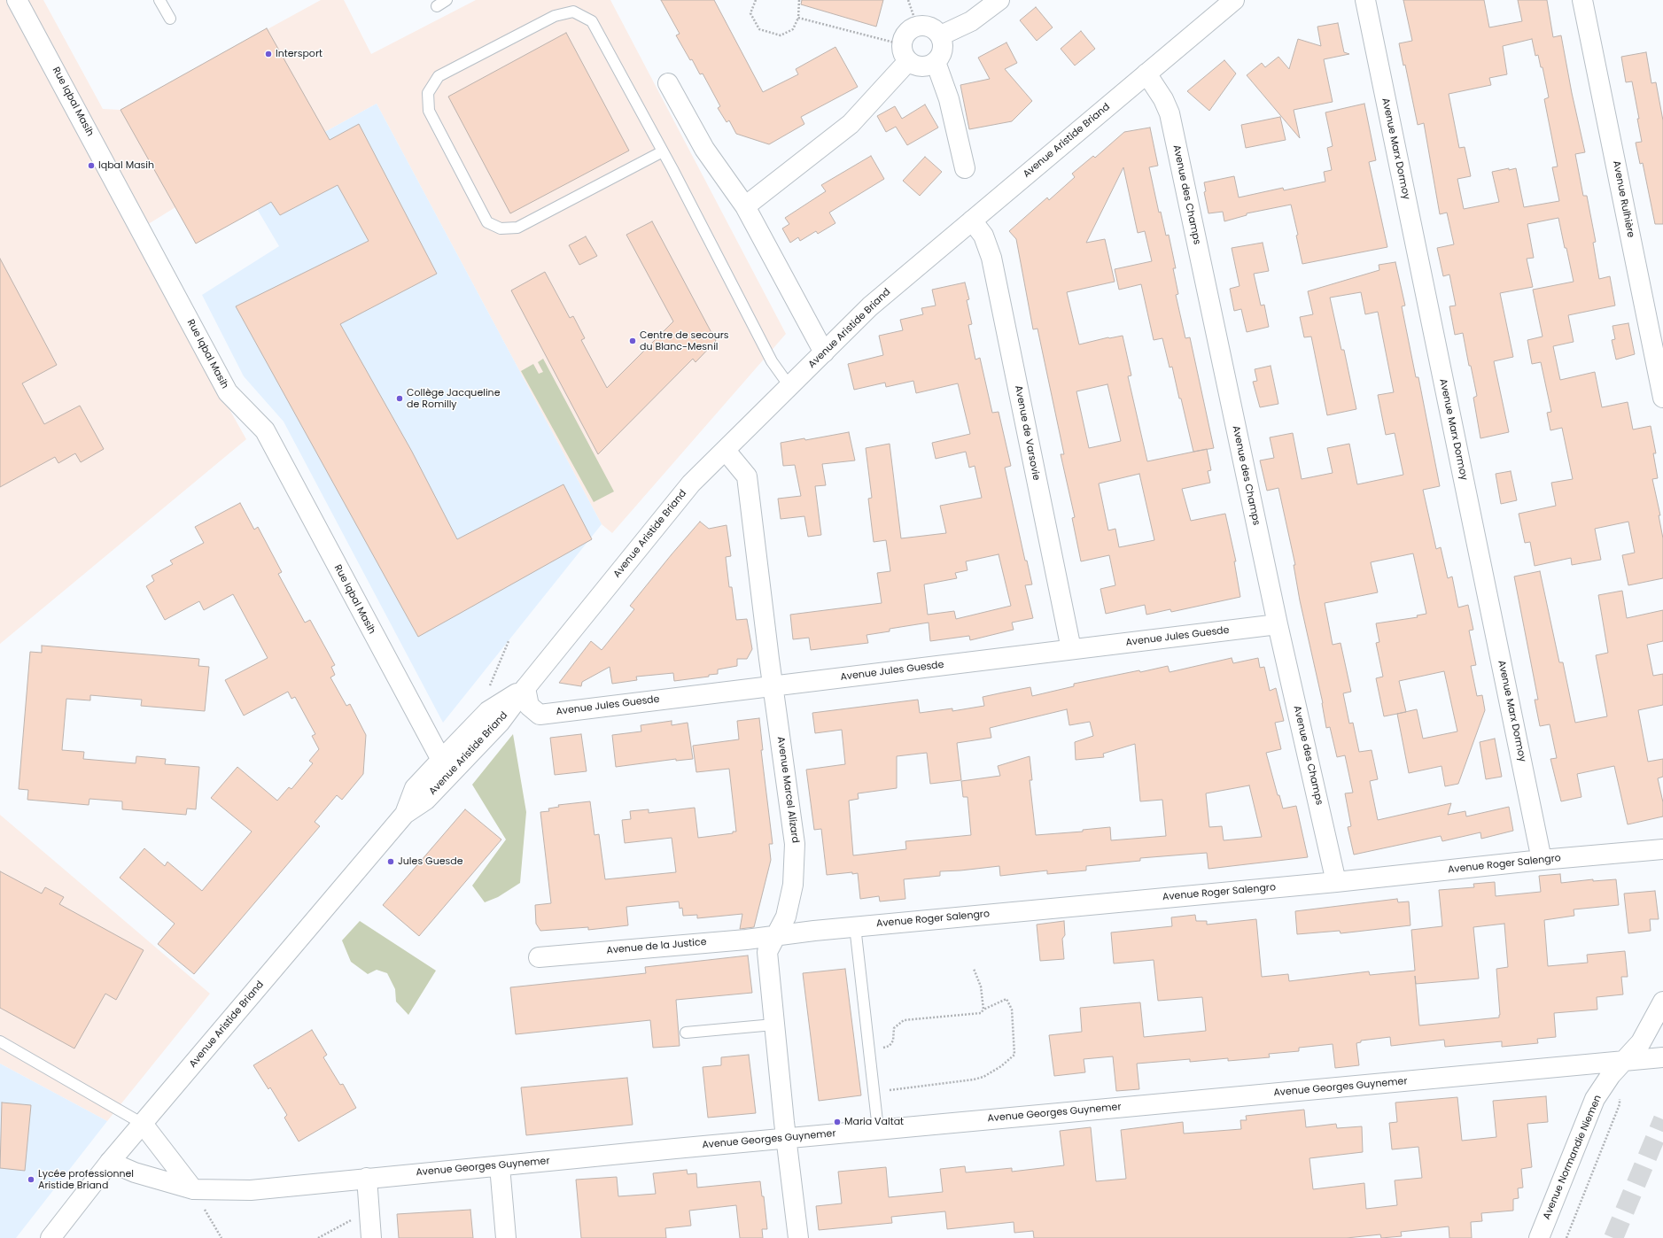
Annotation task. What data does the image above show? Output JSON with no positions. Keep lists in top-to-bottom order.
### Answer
{
  "streets": {
    "street": [
      "Rue Iqbal Masih",
      "Avenue Aristide Briand",
      "Avenue Marx Dormoy",
      "Avenue des Champs",
      "Avenue Rulhière",
      "Avenue de Varsovie",
      "Avenue Jules Guesde",
      "Avenue Marcel Alizard",
      "Avenue Roger Salengro",
      "Avenue de la Justice",
      "Avenue Georges Guynemer",
      "Avenue Normandie Niemen"
    ]
  },
  "crossings": [
    ["Rue Iqbal Masih", "Avenue Aristide Briand"],
    ["Avenue Aristide Briand", "Avenue des Champs"],
    ["Avenue Aristide Briand", "Avenue de Varsovie"],
    ["Avenue Aristide Briand", "Avenue Jules Guesde"],
    ["Avenue Aristide Briand", "Avenue Marcel Alizard"],
    ["Avenue Aristide Briand", "Avenue Georges Guynemer"],
    ["Avenue Marx Dormoy", "Avenue Roger Salengro"],
    ["Avenue des Champs", "Avenue Jules Guesde"],
    ["Avenue des Champs", "Avenue Roger Salengro"],
    ["Avenue de Varsovie", "Avenue Jules Guesde"],
    ["Avenue Jules Guesde", "Avenue Marcel Alizard"],
    ["Avenue Marcel Alizard", "Avenue Roger Salengro"],
    ["Avenue Marcel Alizard", "Avenue de la Justice"],
    ["Avenue Marcel Alizard", "Avenue Georges Guynemer"],
    ["Avenue Roger Salengro", "Avenue de la Justice"],
    ["Avenue Georges Guynemer", "Avenue Normandie Niemen"]
  ],
  "places": [
    "Intersport",
    "Iqbal Masih",
    "Centre de secours du Blanc-Mesnil",
    "Collège Jacqueline de Romilly",
    "Jules Guesde",
    "Maria Valtat",
    "Lycée professionnel Aristide Briand"
  ]
}
